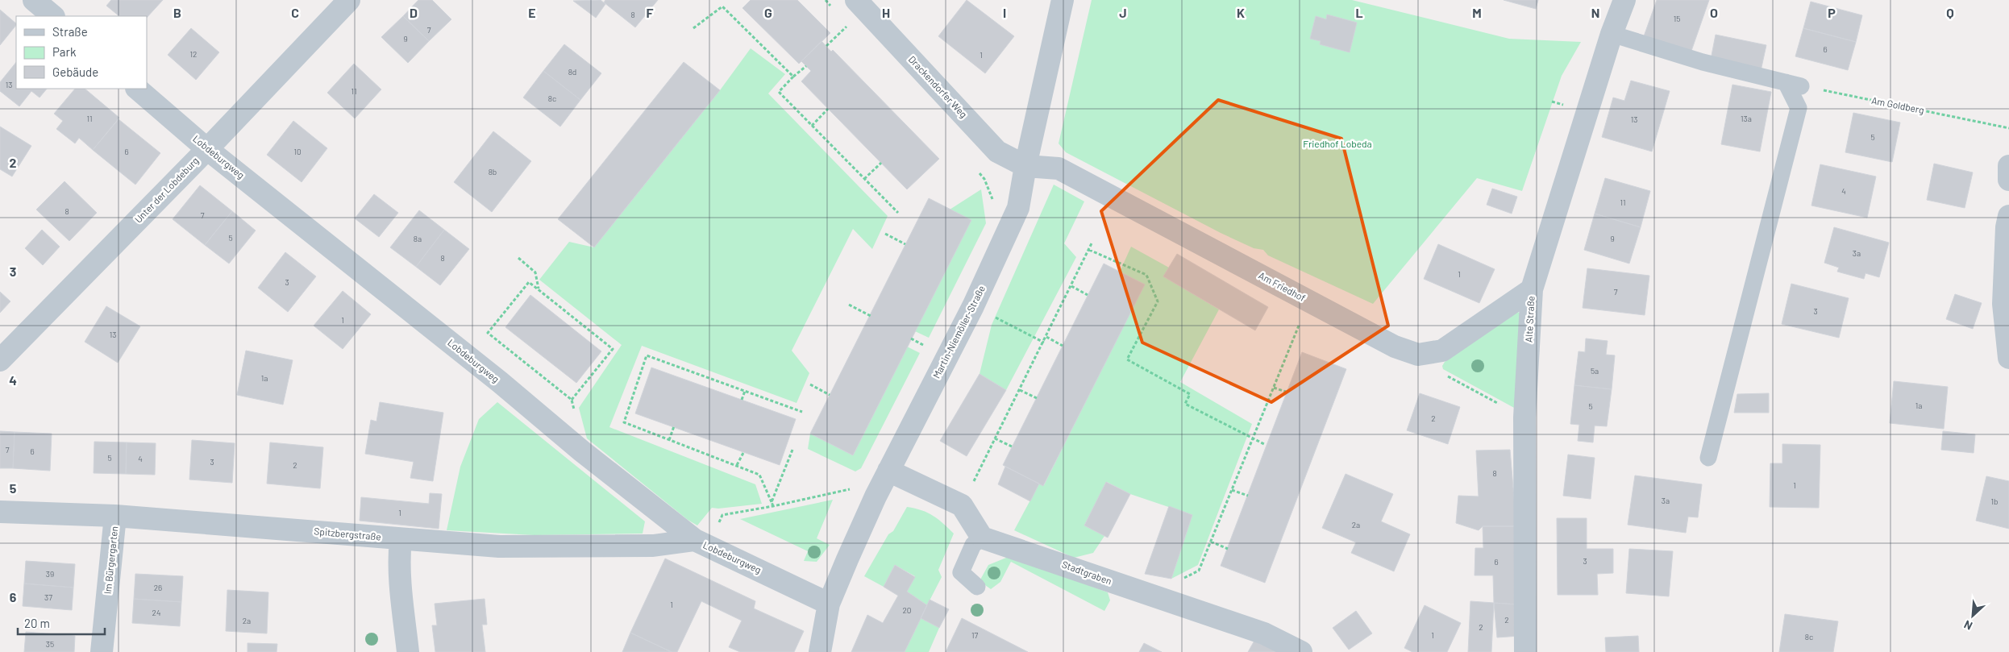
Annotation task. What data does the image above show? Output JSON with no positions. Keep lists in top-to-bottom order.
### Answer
{
  "streets": {
    "street": [
      "Drackendorfer Weg",
      "Lobdeburgweg",
      "Unter der Lobdeburg",
      "Am Friedhof",
      "Alte Straße",
      "Martin-Niemöller-Straße",
      "Spitzbergstraße",
      "Im Bürgergarten",
      "Stadtgraben"
    ],
    "path": ["Am Goldberg"]
  },
  "crossings": [
    ["Drackendorfer Weg", "Am Friedhof"],
    ["Drackendorfer Weg", "Martin-Niemöller-Straße"],
    ["Lobdeburgweg", "Unter der Lobdeburg"],
    ["Lobdeburgweg", "Martin-Niemöller-Straße"],
    ["Lobdeburgweg", "Spitzbergstraße"],
    ["Am Friedhof", "Alte Straße"],
    ["Am Friedhof", "Martin-Niemöller-Straße"],
    ["Spitzbergstraße", "Im Bürgergarten"]
  ],
  "parks": ["Friedhof Lobeda"],
  "house_numbers": [
    "8",
    "15",
    "7",
    "9",
    "6",
    "12",
    "1",
    "8d",
    "13",
    "11",
    "8c",
    "11",
    "13a",
    "13",
    "5",
    "6",
    "10",
    "8b",
    "4",
    "11",
    "8",
    "7",
    "5",
    "8a",
    "9",
    "3a",
    "8",
    "1",
    "3",
    "7",
    "3",
    "1",
    "13",
    "5a",
    "1a",
    "1a",
    "5",
    "2",
    "7",
    "6",
    "5",
    "4",
    "3",
    "2",
    "8",
    "1",
    "3a",
    "1b",
    "1",
    "2a",
    "3",
    "6",
    "39",
    "26",
    "37",
    "1",
    "20",
    "24",
    "2",
    "2a",
    "2",
    "17",
    "1",
    "8c",
    "35"
  ],
  "legend": ["Straße", "Park", "Gebäude"],
  "scale_bar": "20 m",
  "north": "bottom left",
  "grid": {
    "columns": [
      "B",
      "C",
      "D",
      "E",
      "F",
      "G",
      "H",
      "I",
      "J",
      "K",
      "L",
      "M",
      "N",
      "O",
      "P",
      "Q"
    ],
    "rows": [
      "2",
      "3",
      "4",
      "5",
      "6"
    ]
  }
}
